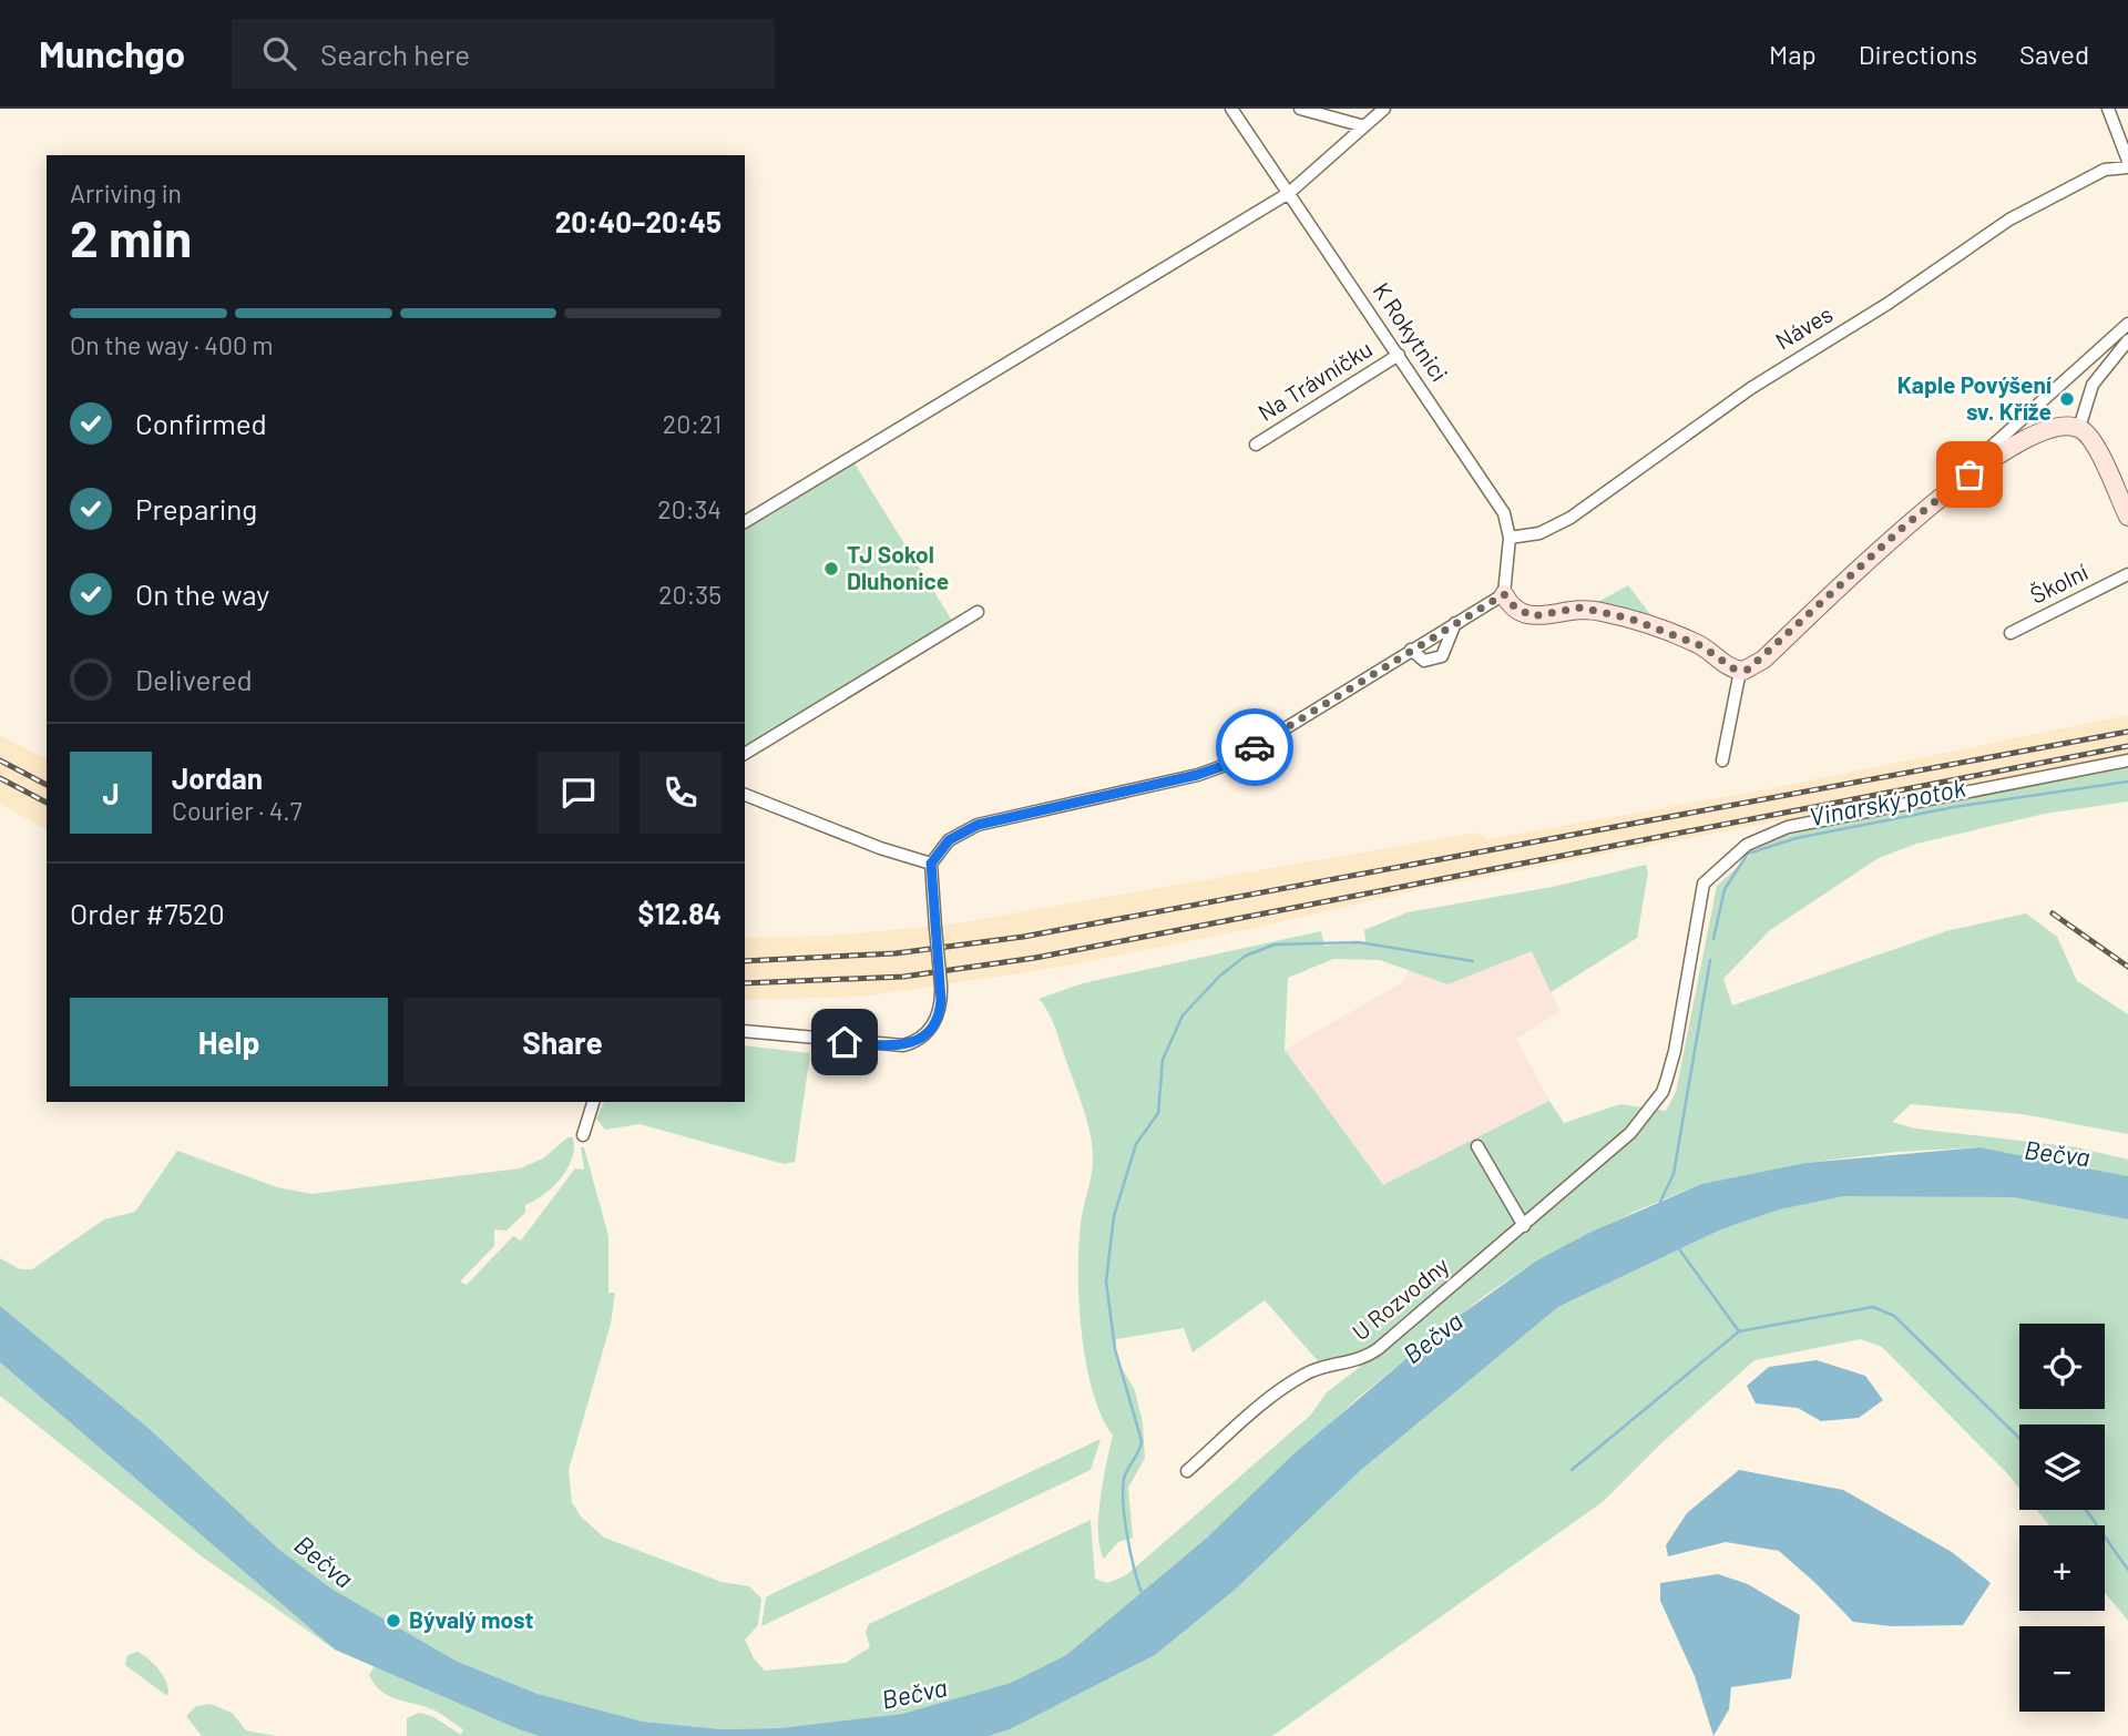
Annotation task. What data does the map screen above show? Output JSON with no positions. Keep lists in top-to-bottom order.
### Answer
{
  "streets": {
    "street": [
      "Náves",
      "K Rokytnici",
      "Na Trávníčku",
      "Školní",
      "U Rozvodny"
    ]
  },
  "crossings": [
    ["Náves", "K Rokytnici"],
    ["K Rokytnici", "Na Trávníčku"]
  ],
  "water": ["Vinarský potok", "Bečva"],
  "places": ["Kaple Povýšení sv. Kříže", "TJ Sokol Dluhonice", "Bývalý most"],
  "page": {
    "header": "Munchgo",
    "search": "Search here",
    "nav": ["Map", "Directions", "Saved"],
    "heading": ["2 min", "Arriving in", "20:40–20:45"],
    "panel": [
      "Jordan",
      "Courier · 4.7",
      "Order #7520",
      "$12.84"
    ],
    "bar": "On the way · 400 m",
    "list": [
      ["Confirmed", "20:21"],
      ["Preparing", "20:34"],
      ["On the way", "20:35"],
      "Delivered"
    ],
    "round": "J",
    "buttons": ["Help", "Share"],
    "map_buttons": ["+", "−"]
  }
}
